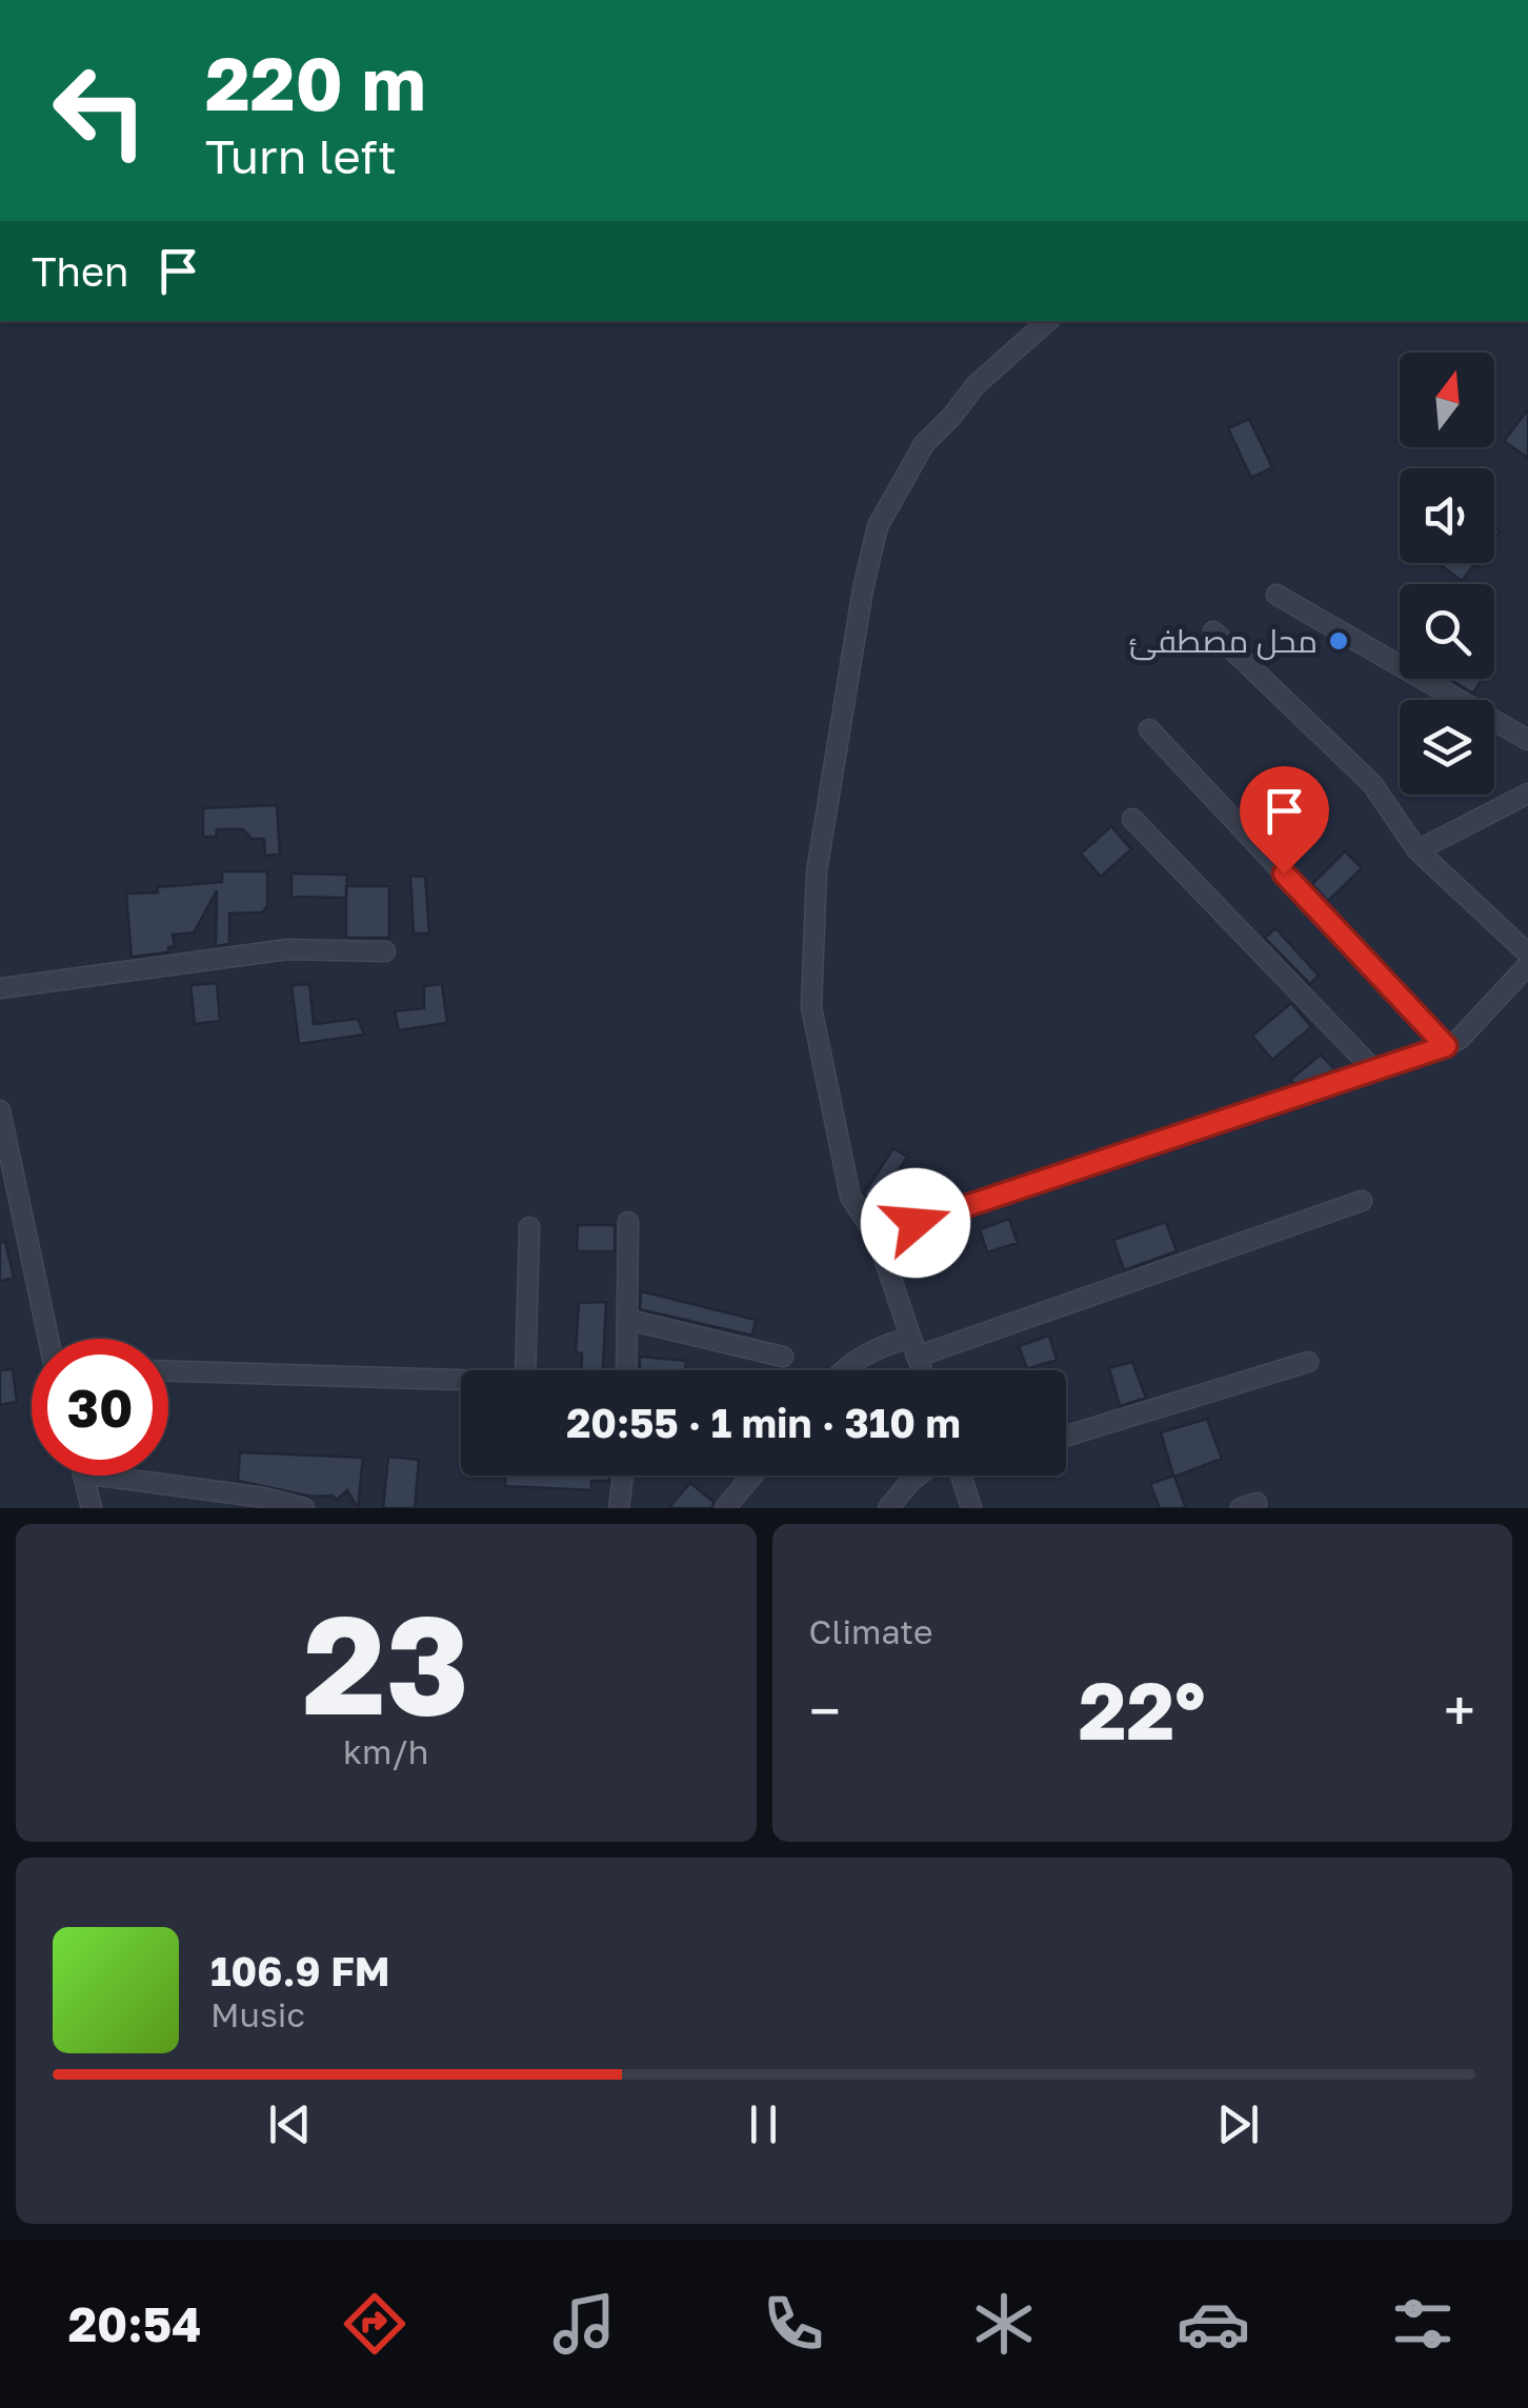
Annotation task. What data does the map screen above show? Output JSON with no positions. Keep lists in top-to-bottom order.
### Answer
{
  "places": ["محل مصطفئ"],
  "north": "top",
  "page": {
    "turn": ["220 m", "Turn left"],
    "then": "Then",
    "limit": "30",
    "trip": "20:55 · 1 min · 310 m",
    "tile": [
      ["23", "km/h"],
      "Climate"
    ],
    "heat": ["−", "22°", "+"],
    "song": ["106.9 FM", "Music"],
    "tabs": "20:54"
  }
}
